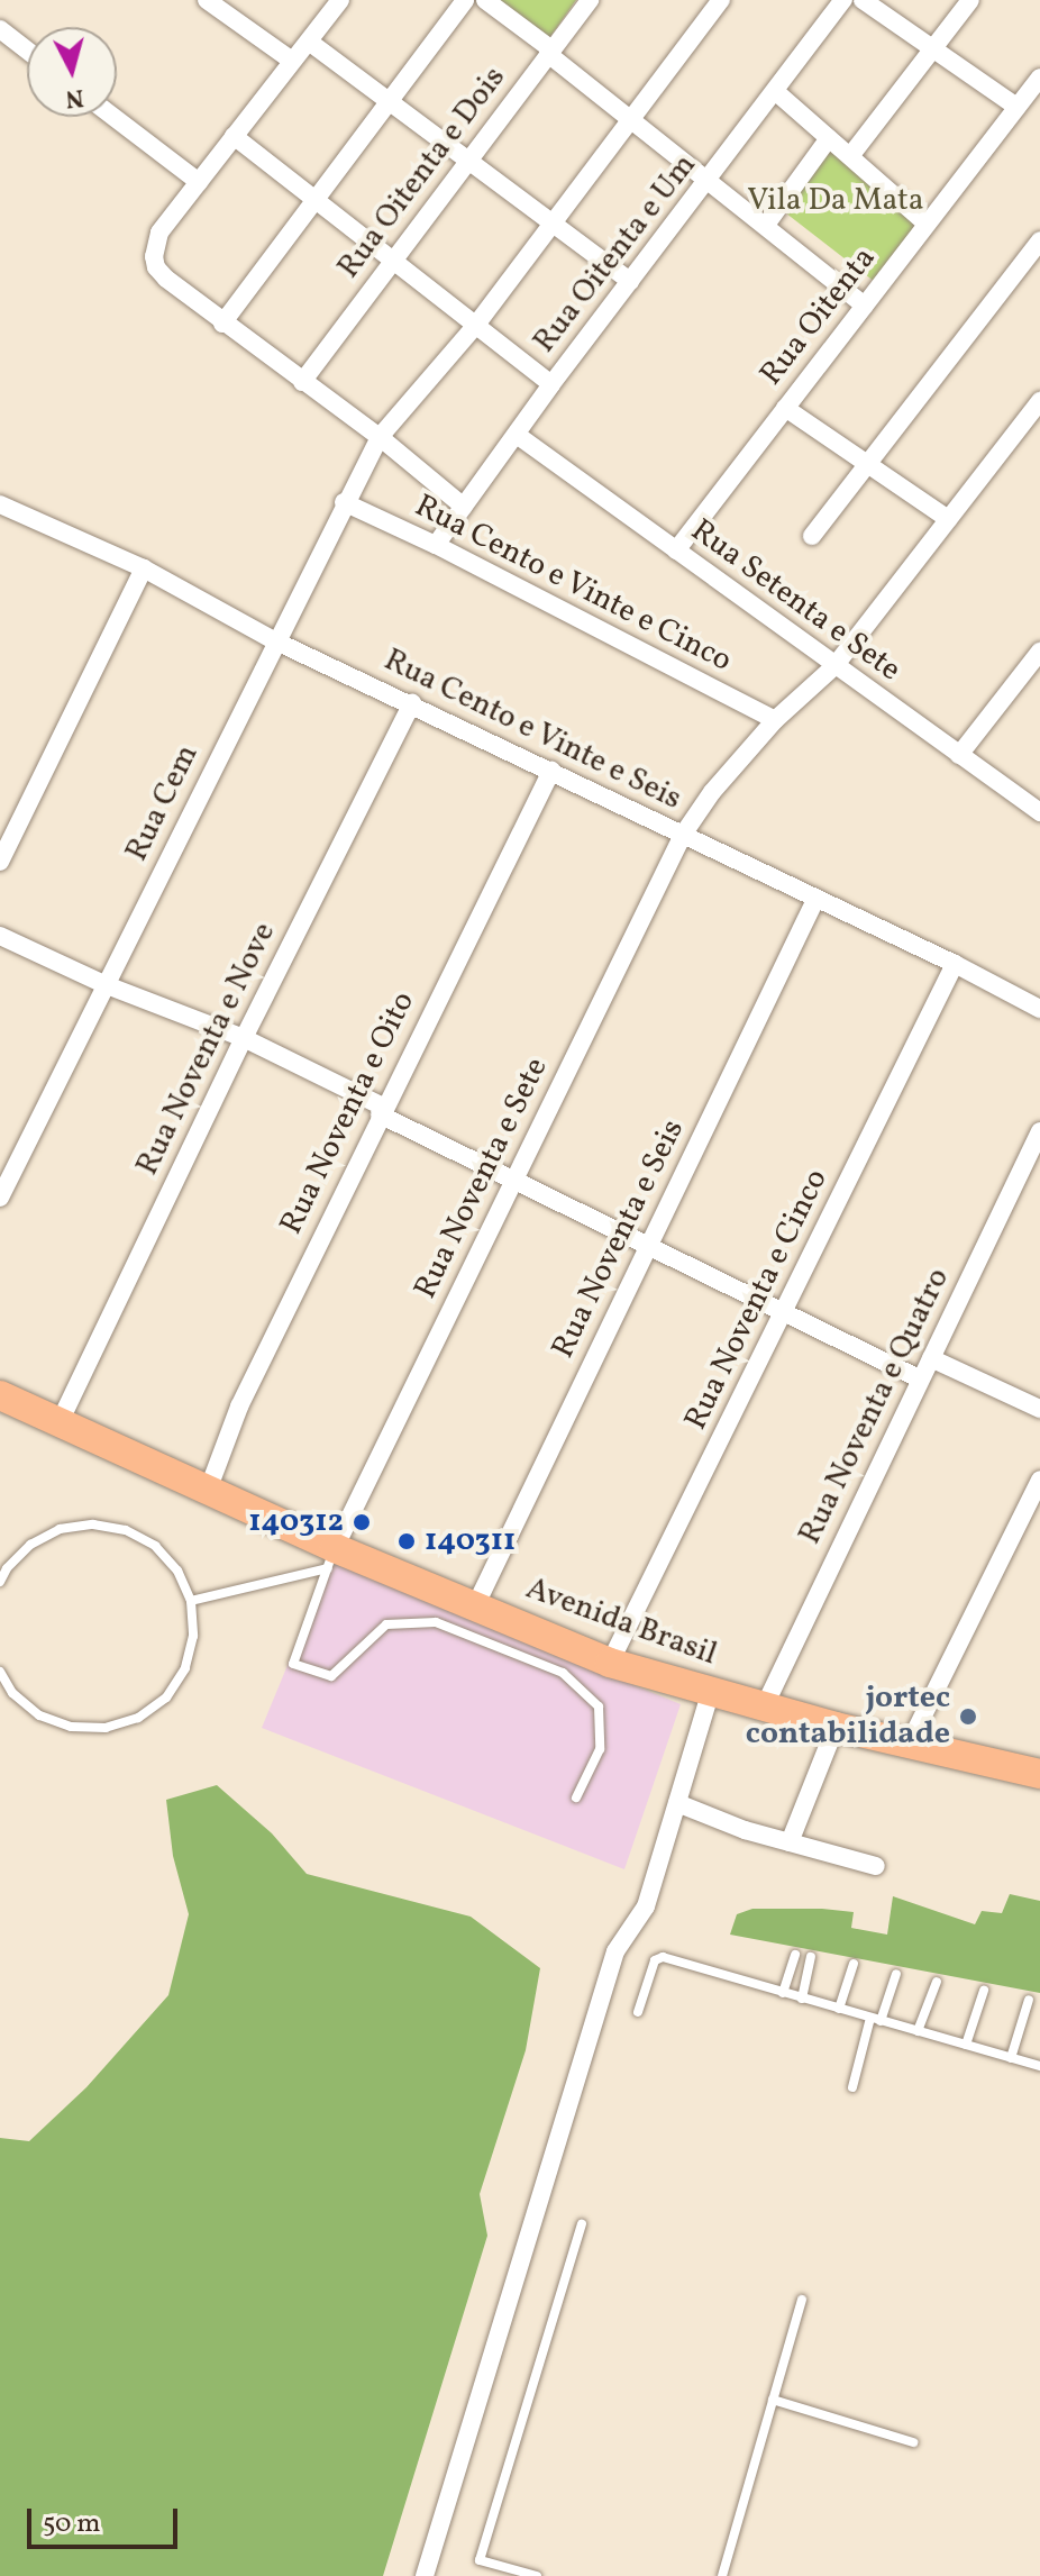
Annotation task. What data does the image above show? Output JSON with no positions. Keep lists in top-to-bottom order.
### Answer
{
  "streets": {
    "main road": ["Avenida Brasil"],
    "street": [
      "Rua Oitenta e Dois",
      "Rua Oitenta e Um",
      "Rua Oitenta",
      "Rua Cento e Vinte e Cinco",
      "Rua Setenta e Sete",
      "Rua Cento e Vinte e Seis",
      "Rua Cem",
      "Rua Noventa e Nove",
      "Rua Noventa e Oito",
      "Rua Noventa e Sete",
      "Rua Noventa e Seis",
      "Rua Noventa e Cinco",
      "Rua Noventa e Quatro"
    ]
  },
  "crossings": [
    ["Rua Oitenta e Dois", "Rua Cento e Vinte e Cinco"],
    ["Rua Oitenta e Um", "Rua Cento e Vinte e Cinco"],
    ["Rua Oitenta e Um", "Rua Setenta e Sete"],
    ["Rua Oitenta", "Rua Setenta e Sete"],
    ["Rua Cento e Vinte e Cinco", "Rua Cem"],
    ["Rua Cento e Vinte e Cinco", "Rua Noventa e Sete"],
    ["Rua Setenta e Sete", "Rua Noventa e Sete"],
    ["Rua Cento e Vinte e Seis", "Rua Cem"],
    ["Rua Cento e Vinte e Seis", "Rua Noventa e Nove"],
    ["Rua Cento e Vinte e Seis", "Rua Noventa e Oito"],
    ["Rua Cento e Vinte e Seis", "Rua Noventa e Sete"],
    ["Rua Cento e Vinte e Seis", "Rua Noventa e Seis"],
    ["Rua Cento e Vinte e Seis", "Rua Noventa e Cinco"],
    ["Rua Noventa e Nove", "Avenida Brasil"],
    ["Rua Noventa e Oito", "Avenida Brasil"],
    ["Rua Noventa e Sete", "Avenida Brasil"],
    ["Rua Noventa e Seis", "Avenida Brasil"],
    ["Rua Noventa e Cinco", "Avenida Brasil"],
    ["Rua Noventa e Quatro", "Avenida Brasil"]
  ],
  "parks": ["Vila Da Mata"],
  "places": ["140312", "140311", "jortec contabilidade"],
  "scale_bar": "50 m",
  "north": "bottom"
}
